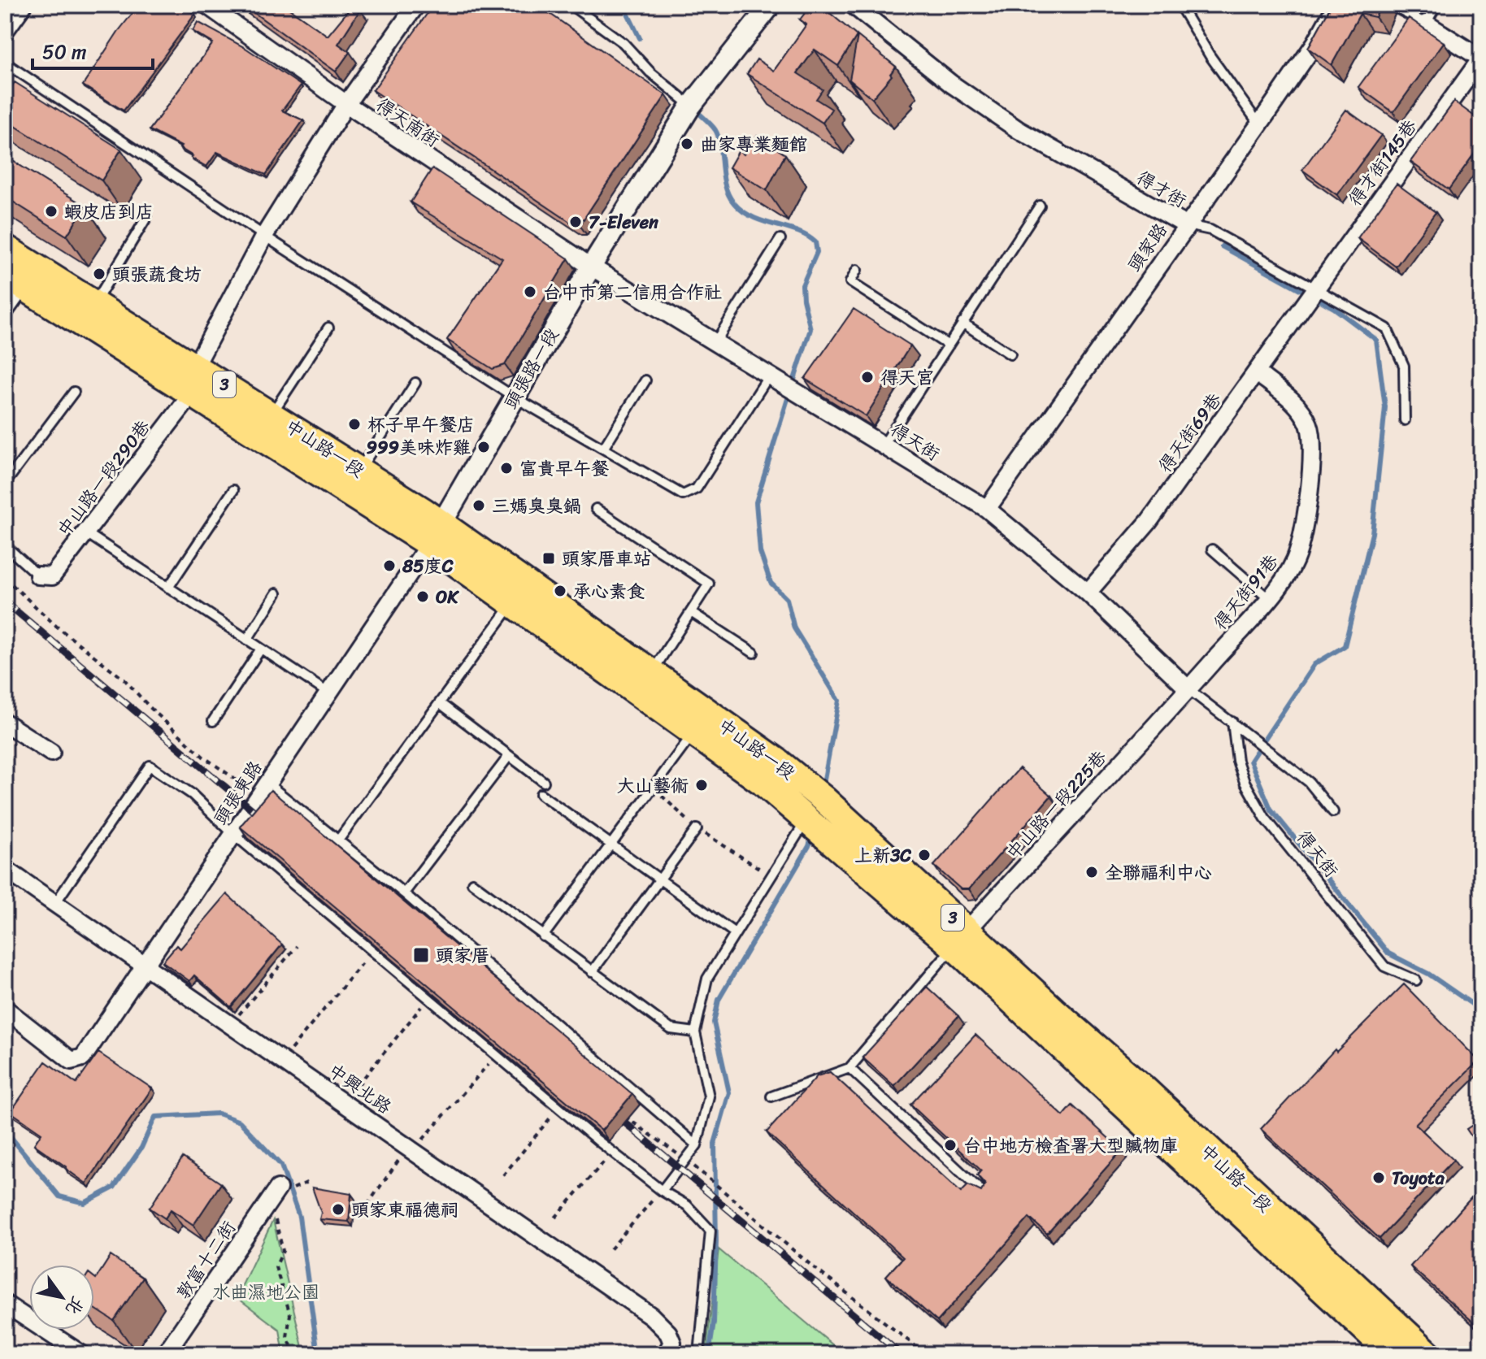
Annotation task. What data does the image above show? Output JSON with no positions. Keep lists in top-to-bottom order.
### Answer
{
  "streets": {
    "main road": ["3", "中山路一段"],
    "street": [
      "得天南街",
      "得才街145巷",
      "得才街",
      "頭家路",
      "頭張路一段",
      "得天街69巷",
      "得天街",
      "中山路一段290巷",
      "得天街91巷",
      "頭張東路",
      "中山路一段225巷",
      "中興北路",
      "敦富十二街"
    ]
  },
  "crossings": [
    ["得天南街", "頭張路一段"],
    ["得天南街", "得天街"],
    ["得天南街", "中山路一段290巷"],
    ["得才街145巷", "得才街"],
    ["得才街145巷", "得天街69巷"],
    ["得才街", "頭家路"],
    ["得才街", "得天街69巷"],
    ["頭家路", "得天街"],
    ["頭張路一段", "得天街"],
    ["頭張路一段", "中山路一段"],
    ["頭張路一段", "頭張東路"],
    ["得天街69巷", "得天街"],
    ["得天街69巷", "得天街91巷"],
    ["得天街", "得天街91巷"],
    ["得天街", "中山路一段225巷"],
    ["中山路一段", "中山路一段290巷"],
    ["中山路一段", "頭張東路"],
    ["中山路一段", "中山路一段225巷"],
    ["得天街91巷", "中山路一段225巷"],
    ["頭張東路", "中興北路"]
  ],
  "parks": ["水曲濕地公園"],
  "places": {
    "other": [
      "曲家專業麵館",
      "蝦皮店到店",
      "7-Eleven",
      "頭張蔬食坊",
      "台中市第二信用合作社",
      "得天宮",
      "杯子早午餐店",
      "999美味炸雞",
      "富貴早午餐",
      "三媽臭臭鍋",
      "85度C",
      "承心素食",
      "OK",
      "大山藝術",
      "上新3C",
      "全聯福利中心",
      "台中地方檢查署大型贓物庫",
      "Toyota",
      "頭家東福德祠"
    ],
    "transit": ["頭家厝車站", "頭家厝"]
  },
  "scale_bar": "50 m",
  "north": "bottom right"
}
